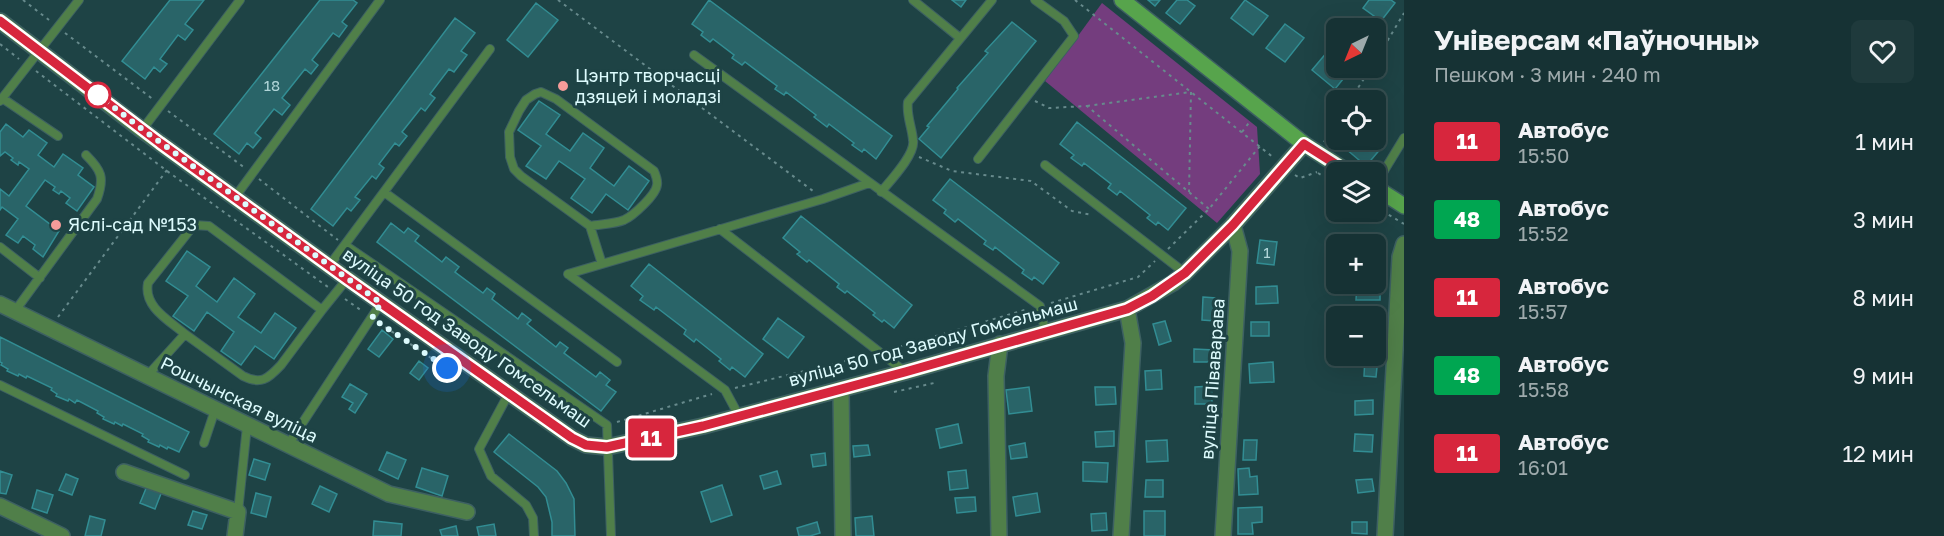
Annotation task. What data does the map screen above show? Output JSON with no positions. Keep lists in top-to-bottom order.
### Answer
{
  "streets": {
    "street": ["вуліца 50 год Заводу Гомсельмаш", "вуліца Піваварава", "Рошчынская вуліца"]
  },
  "crossings": [
    ["вуліца 50 год Заводу Гомсельмаш", "вуліца Піваварава"]
  ],
  "places": ["Цэнтр творчасці дзяцей і моладзі", "Яслі-сад №153"],
  "lines": ["bus line 11"],
  "house_numbers": ["18", "1"],
  "north": "bottom left",
  "page": {
    "on_map": "11",
    "heading": ["Універсам «Паўночны»", "Пешком · 3 мин · 240 m"],
    "map_buttons": ["+", "−"],
    "list": [
      {
        "mark": "11",
        "name": "Автобус",
        "note": "15:50",
        "value": "1 мин"
      },
      {
        "mark": "48",
        "name": "Автобус",
        "note": "15:52",
        "value": "3 мин"
      },
      {
        "mark": "11",
        "name": "Автобус",
        "note": "15:57",
        "value": "8 мин"
      },
      {
        "mark": "48",
        "name": "Автобус",
        "note": "15:58",
        "value": "9 мин"
      },
      {
        "mark": "11",
        "name": "Автобус",
        "note": "16:01",
        "value": "12 мин"
      }
    ]
  }
}
